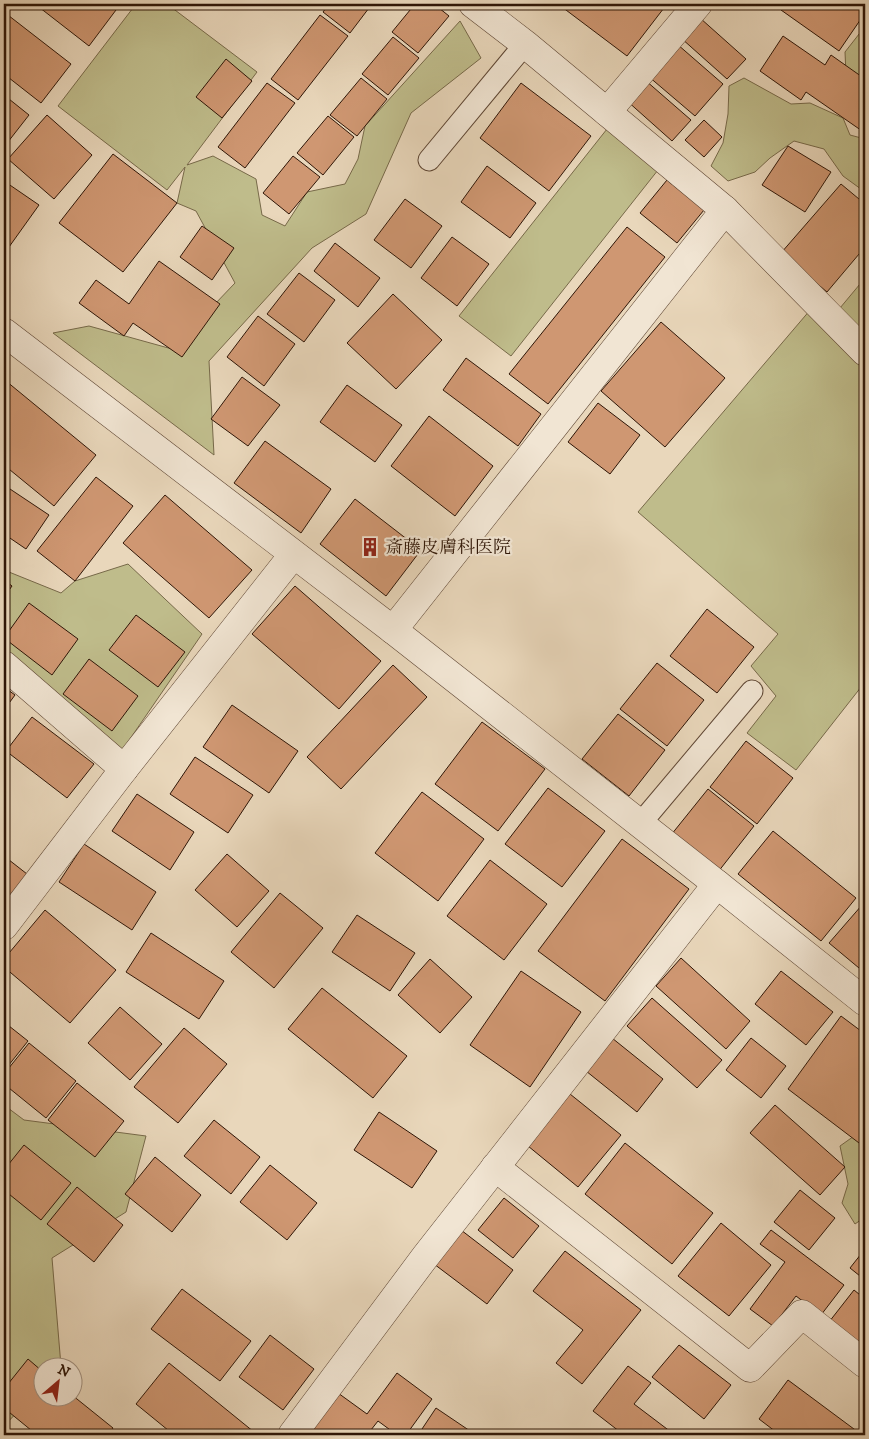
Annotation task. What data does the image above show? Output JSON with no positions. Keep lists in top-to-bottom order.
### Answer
{
  "places": {
    "building": ["斎藤皮膚科医院"]
  },
  "north": "top right"
}
